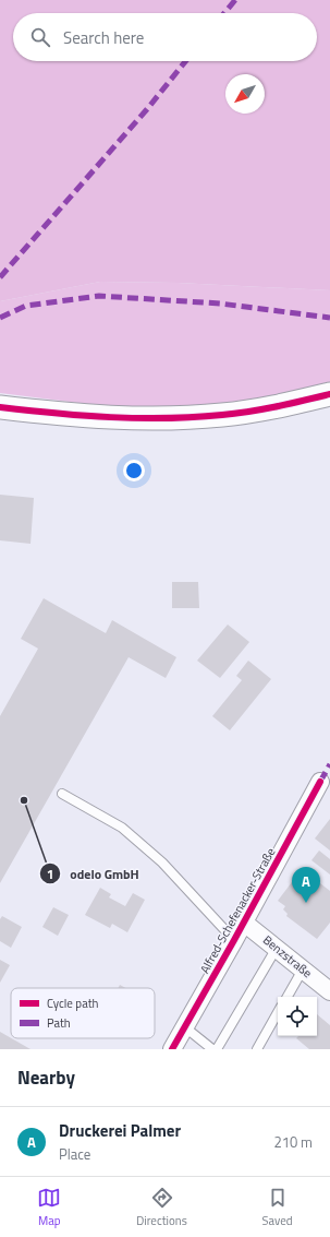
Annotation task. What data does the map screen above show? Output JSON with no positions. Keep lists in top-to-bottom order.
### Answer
{
  "streets": {
    "street": ["Alfred-Schefenacker-Straße", "Benzstraße"]
  },
  "crossings": [
    ["Alfred-Schefenacker-Straße", "Benzstraße"]
  ],
  "places": ["odelo GmbH"],
  "legend": ["Cycle path", "Path"],
  "north": "bottom left",
  "page": {
    "search": "Search here",
    "pins": "A",
    "heading": "Nearby",
    "list": [
      {
        "mark": "A",
        "name": "Druckerei Palmer",
        "note": "Place",
        "value": "210 m"
      }
    ],
    "nav": ["Map", "Directions", "Saved"]
  }
}
